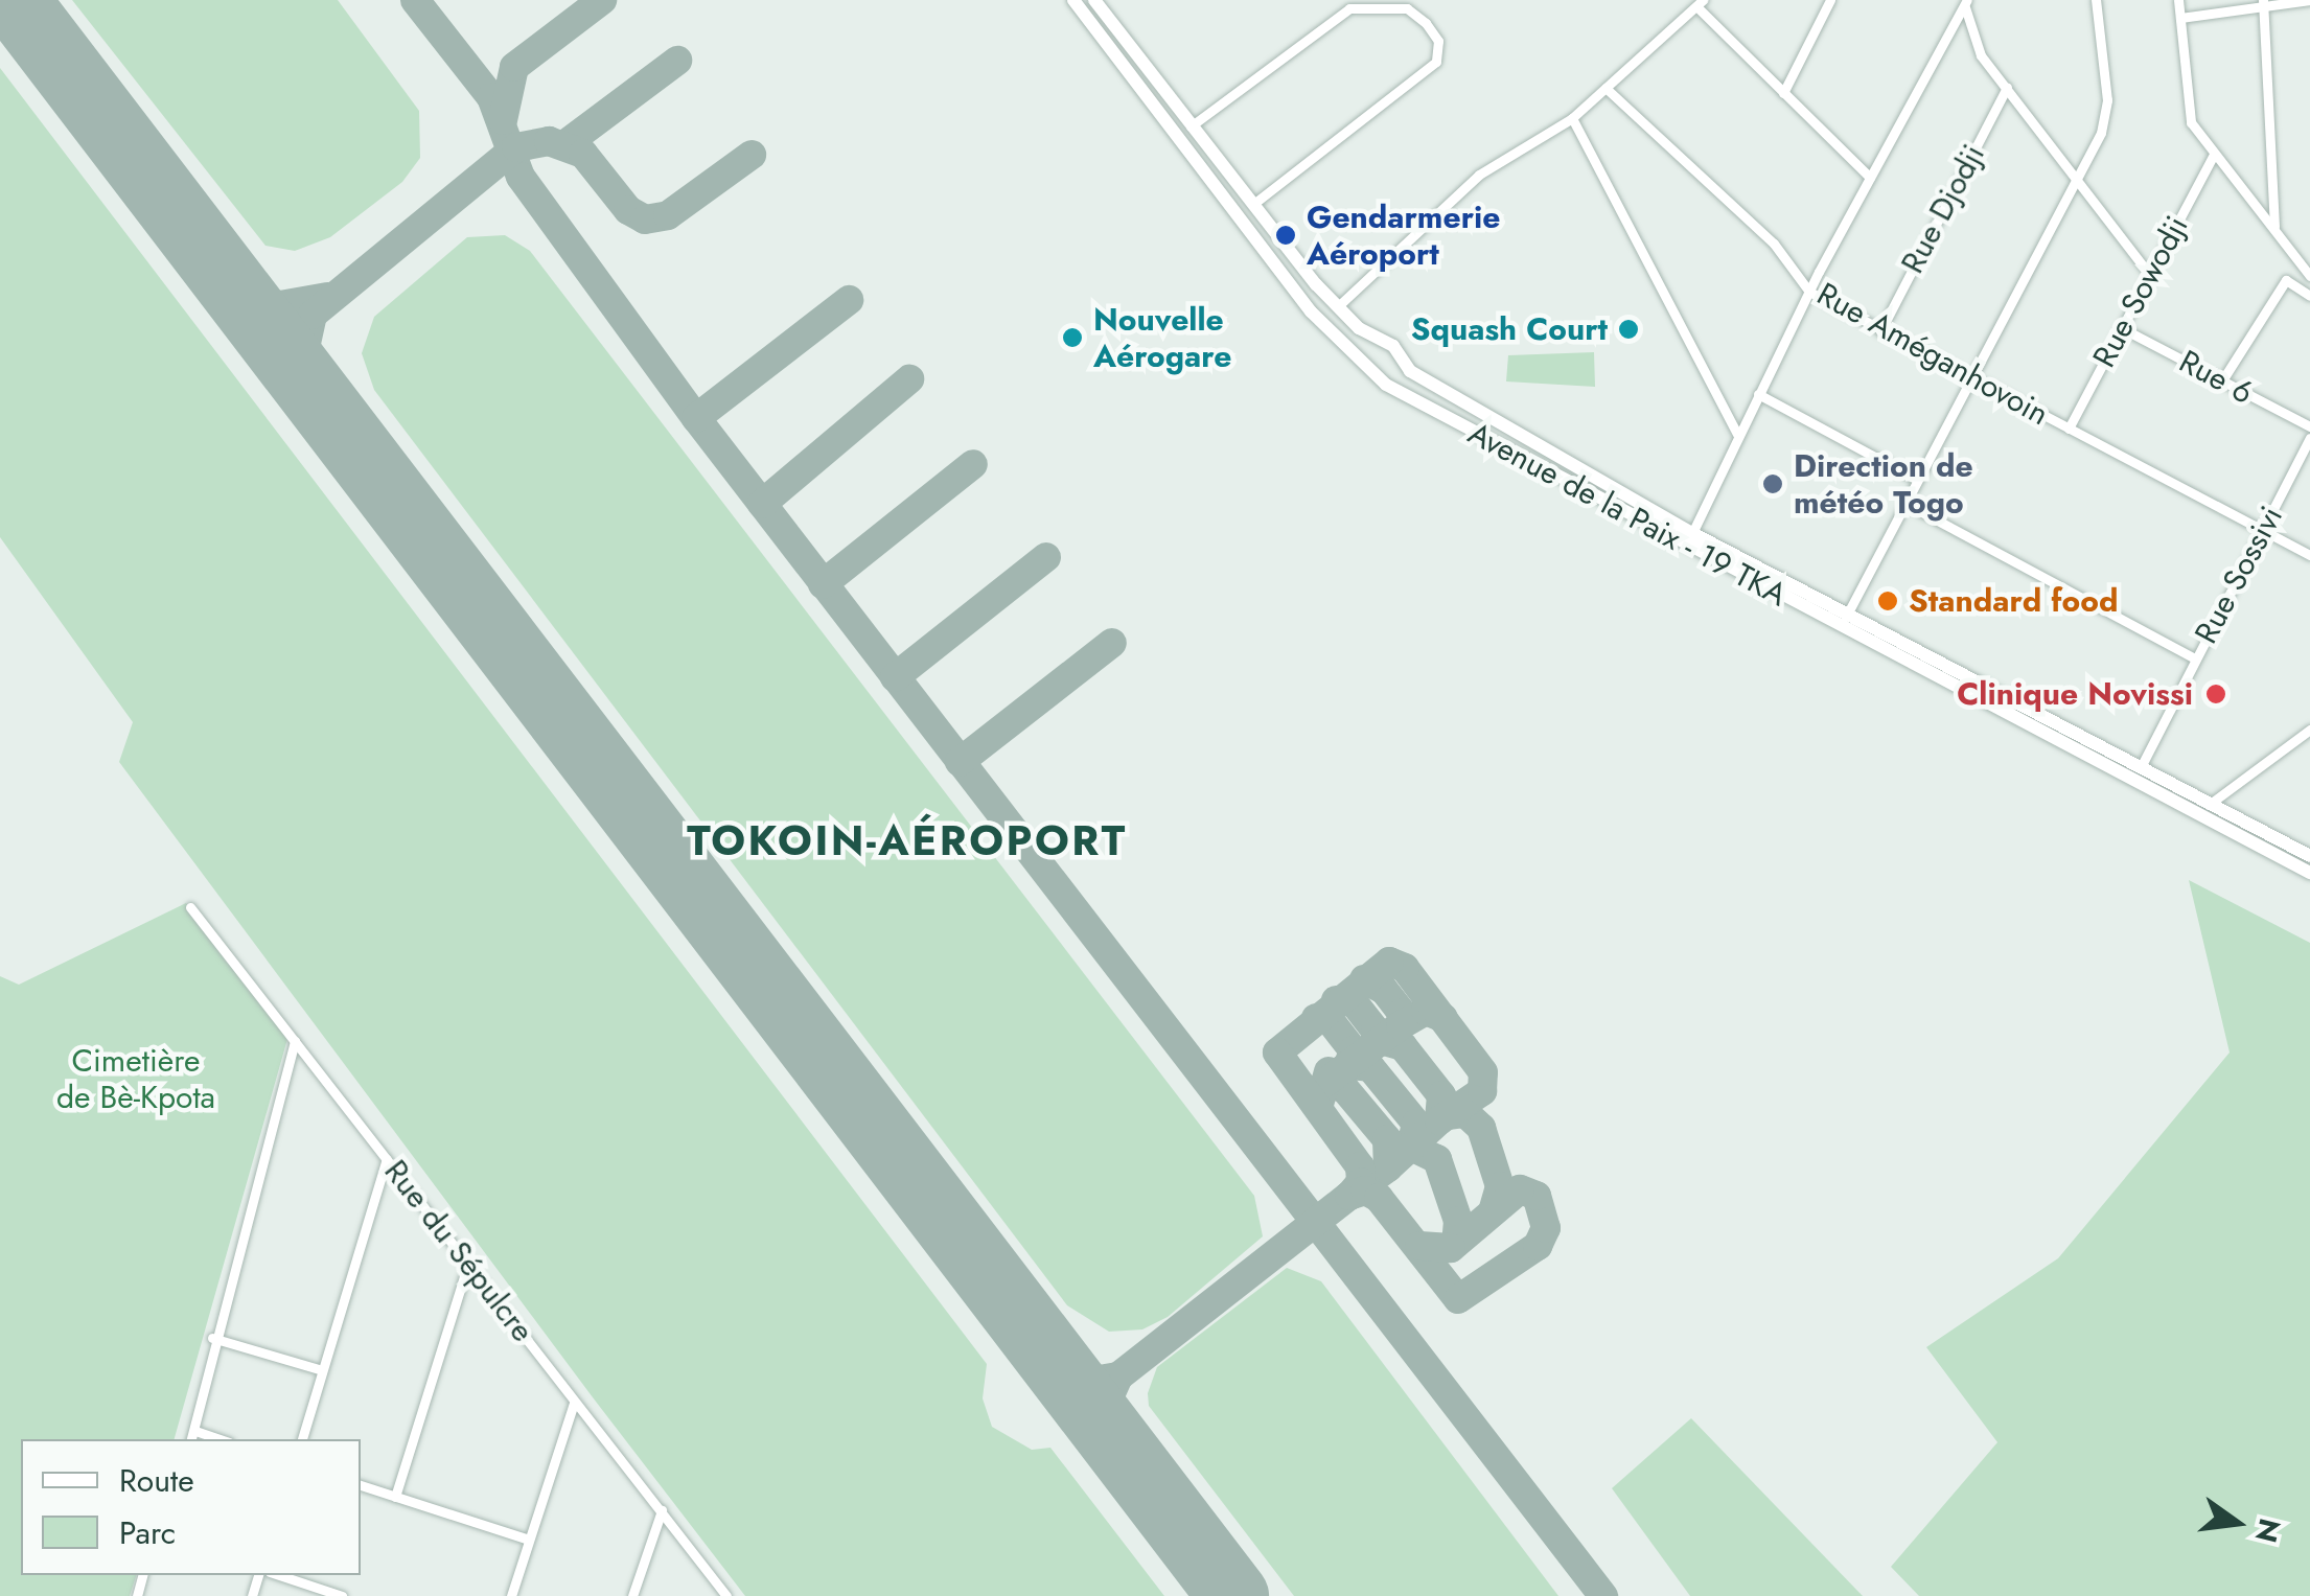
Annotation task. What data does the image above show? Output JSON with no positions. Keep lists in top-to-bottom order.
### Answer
{
  "streets": {
    "main road": ["Avenue de la Paix - 19 TKA"],
    "street": [
      "Rue Djodji",
      "Rue Sowodji",
      "Rue Améganhovoin",
      "Rue 6",
      "Rue Sossivi",
      "Rue du Sépulcre"
    ]
  },
  "crossings": [
    ["Rue Djodji", "Rue Améganhovoin"],
    ["Rue Sowodji", "Rue Améganhovoin"],
    ["Rue Sowodji", "Rue 6"],
    ["Rue Améganhovoin", "Rue Sossivi"],
    ["Avenue de la Paix - 19 TKA", "Rue Sossivi"]
  ],
  "districts": ["TOKOIN-AÉROPORT"],
  "parks": ["Cimetière de Bè-Kpota"],
  "places": [
    "Gendarmerie Aéroport",
    "Squash Court",
    "Nouvelle Aérogare",
    "Direction de météo Togo",
    "Standard food",
    "Clinique Novissi"
  ],
  "legend": ["Route", "Parc"],
  "north": "right"
}
